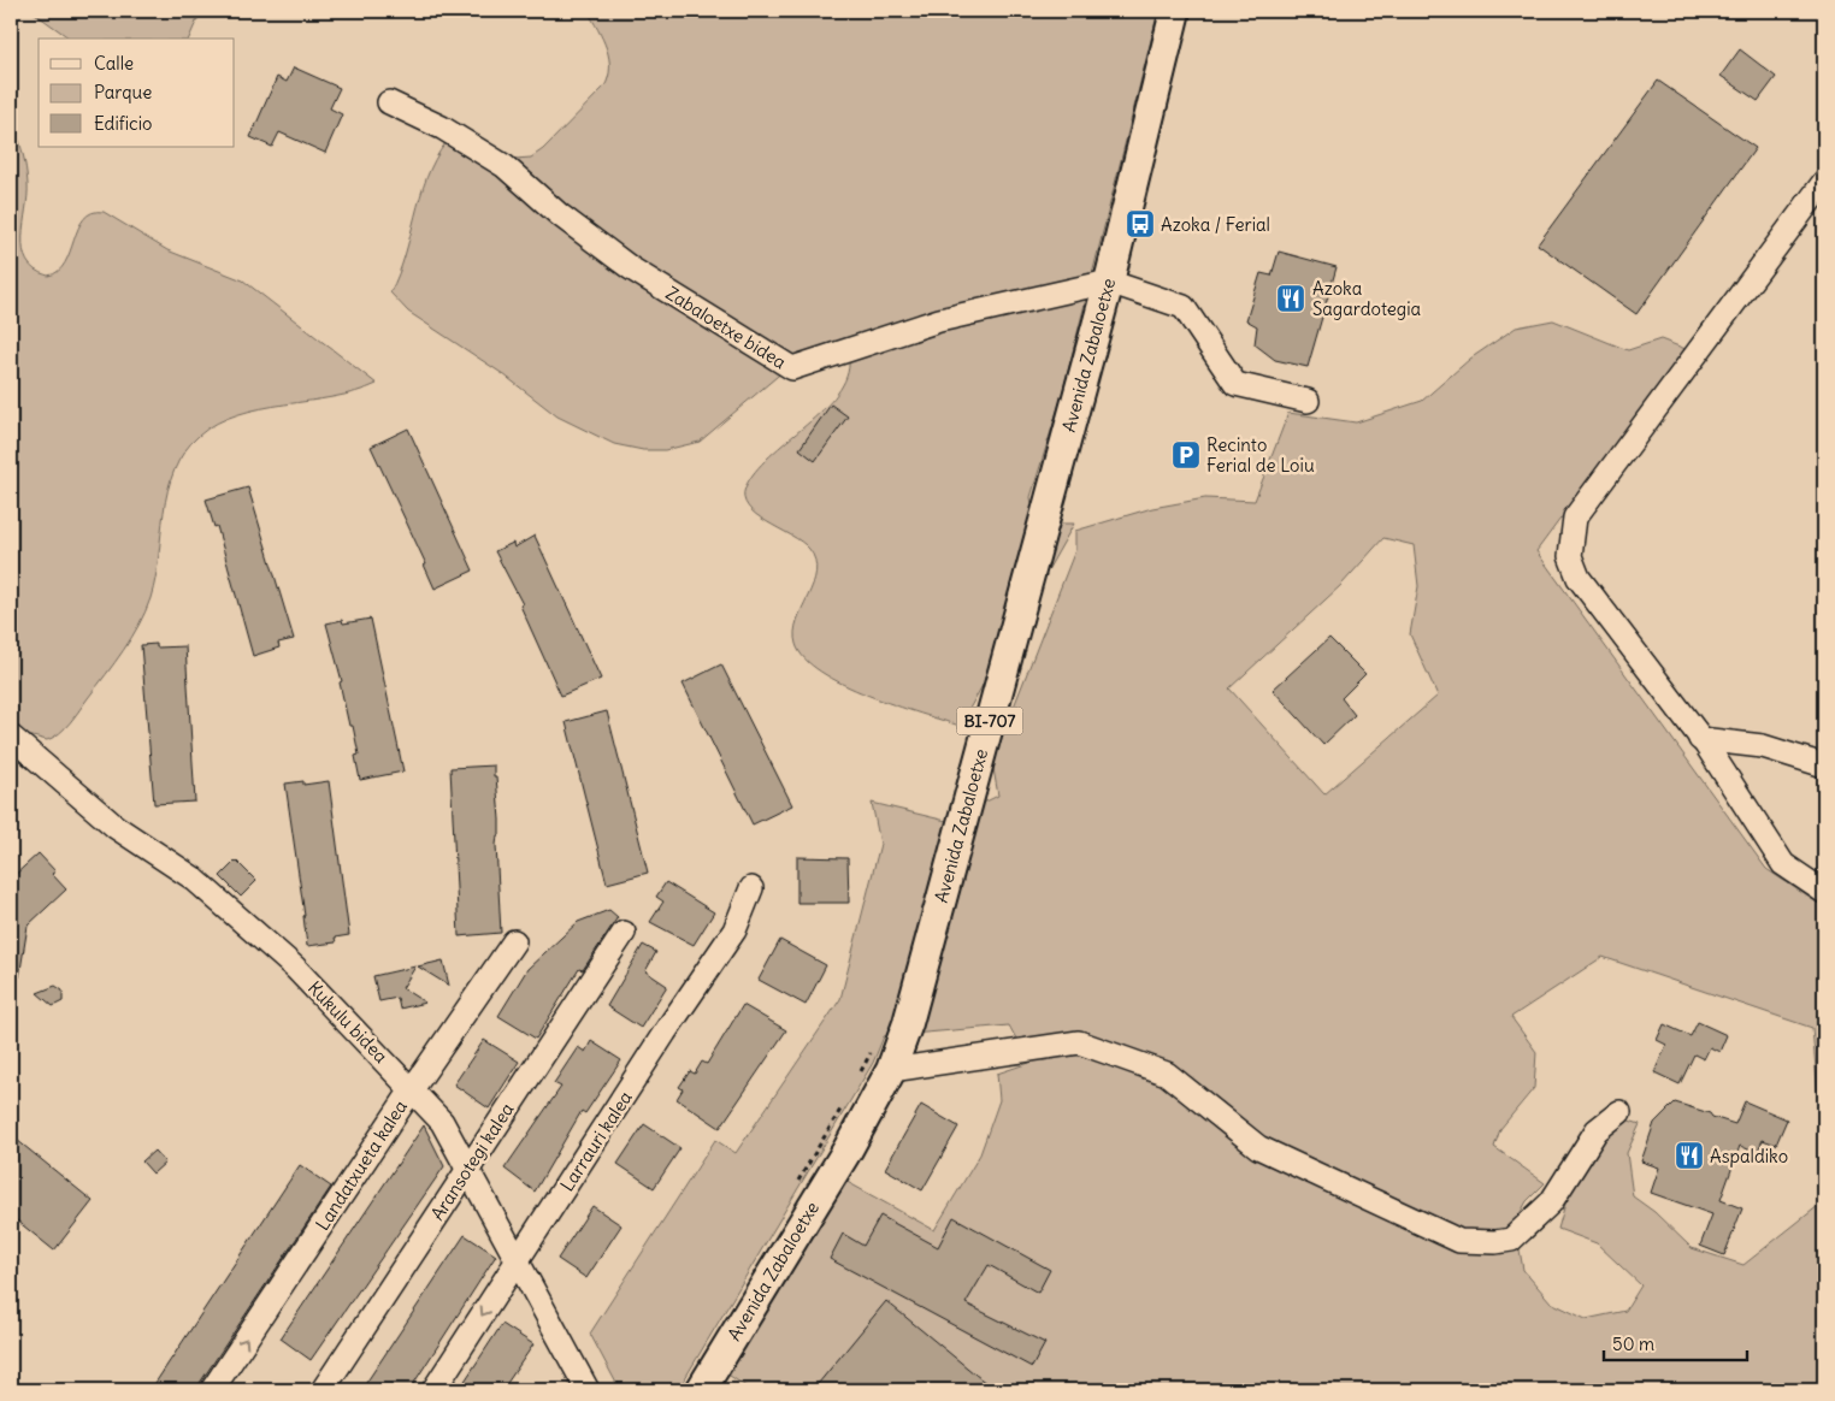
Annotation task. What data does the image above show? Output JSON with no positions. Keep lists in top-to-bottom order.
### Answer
{
  "streets": {
    "main road": ["Avenida Zabaloetxe", "BI-707"],
    "street": [
      "Zabaloetxe bidea",
      "Kukulu bidea",
      "Larrauri kalea",
      "Aransotegi kalea",
      "Landatxueta kalea"
    ]
  },
  "crossings": [
    ["Zabaloetxe bidea", "Avenida Zabaloetxe"],
    ["Kukulu bidea", "Larrauri kalea"],
    ["Kukulu bidea", "Aransotegi kalea"],
    ["Kukulu bidea", "Landatxueta kalea"]
  ],
  "one_way": ["Landatxueta kalea"],
  "places": {
    "bus stop": ["Azoka / Ferial"],
    "restaurant": ["Azoka Sagardotegia", "Aspaldiko"],
    "parking": ["Recinto Ferial de Loiu"]
  },
  "legend": ["Calle", "Parque", "Edificio"],
  "scale_bar": "50 m"
}
